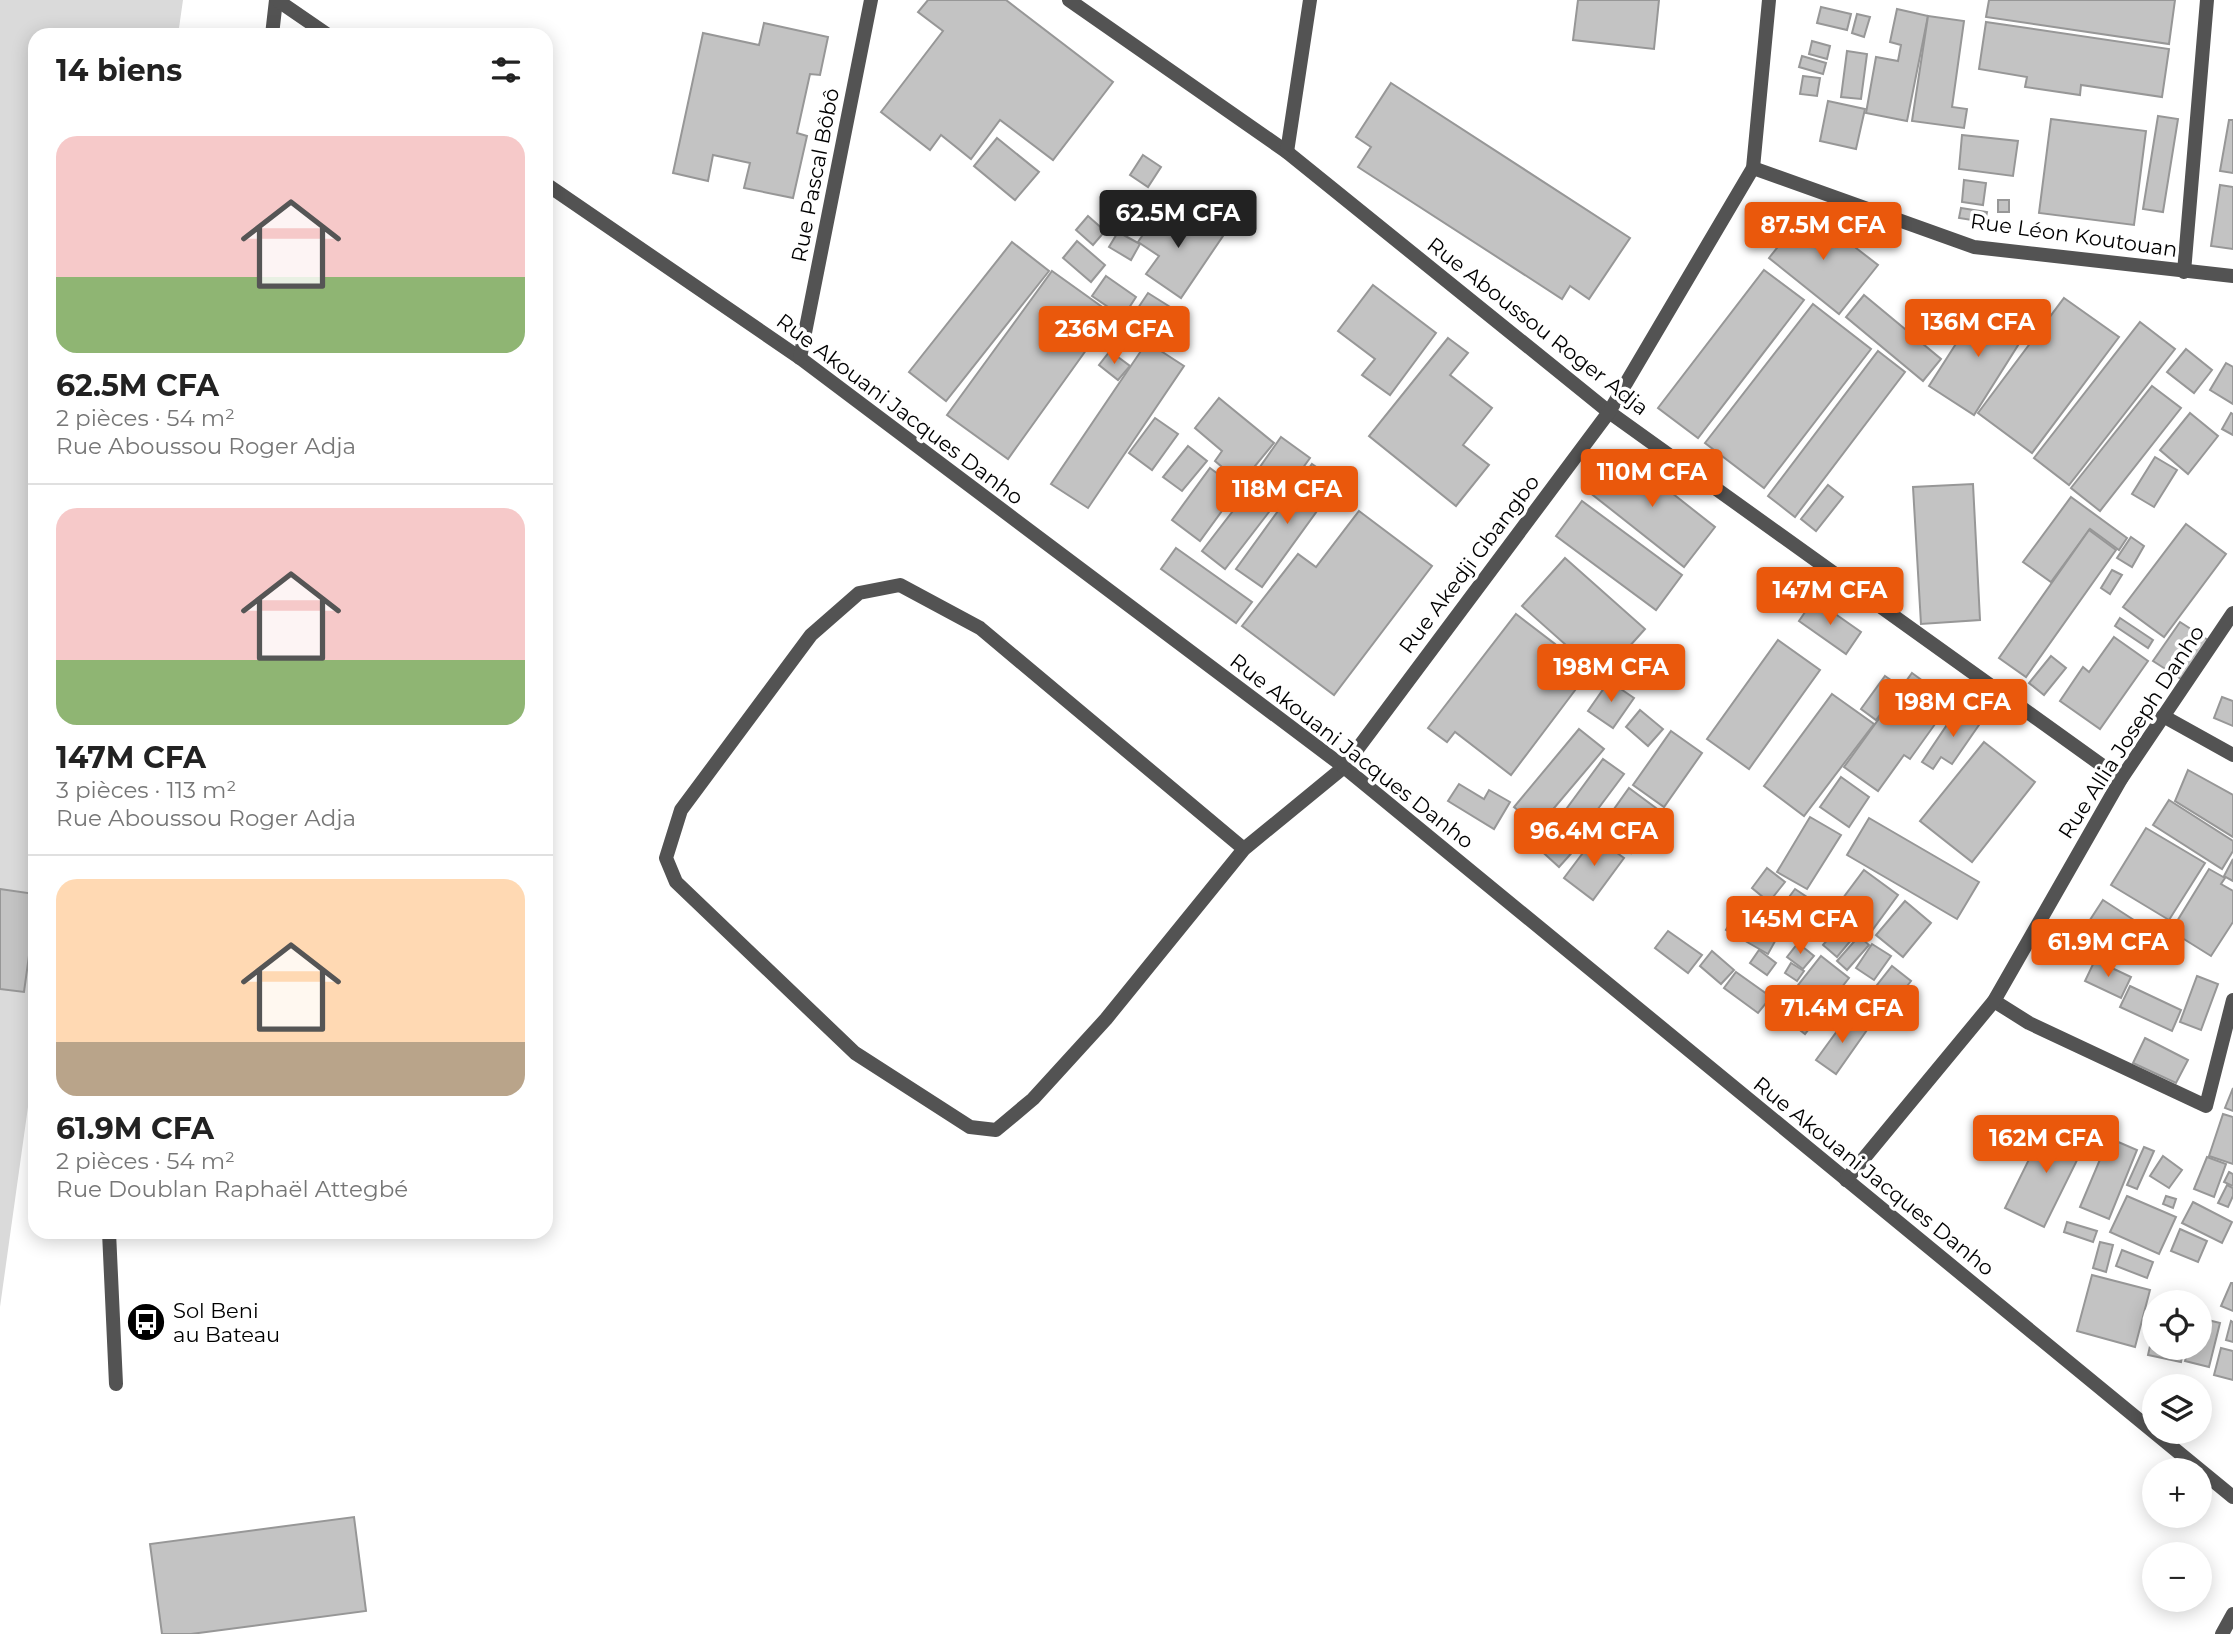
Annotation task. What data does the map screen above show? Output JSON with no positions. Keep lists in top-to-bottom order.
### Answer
{
  "streets": {
    "street": [
      "Rue Pascal Bôbô",
      "Rue Léon Koutouan",
      "Rue Aboussou Roger Adja",
      "Rue Akouani Jacques Danho",
      "Rue Akedji Gbangbo",
      "Rue Allia Joseph Danho"
    ]
  },
  "crossings": [
    ["Rue Pascal Bôbô", "Rue Akouani Jacques Danho"],
    ["Rue Léon Koutouan", "Rue Akedji Gbangbo"],
    ["Rue Aboussou Roger Adja", "Rue Akedji Gbangbo"],
    ["Rue Aboussou Roger Adja", "Rue Allia Joseph Danho"],
    ["Rue Akouani Jacques Danho", "Rue Akedji Gbangbo"],
    ["Rue Akouani Jacques Danho", "Rue Allia Joseph Danho"]
  ],
  "places": {
    "bus stop": ["Sol Beni au Bateau"]
  },
  "page": {
    "heading": "14 biens",
    "list": [
      {
        "name": "62.5M CFA",
        "note": "2 pièces · 54 m² · Rue Aboussou Roger Adja"
      },
      {
        "name": "147M CFA",
        "note": "3 pièces · 113 m² · Rue Aboussou Roger Adja"
      },
      {
        "name": "61.9M CFA",
        "note": "2 pièces · 54 m² · Rue Doublan Raphaël Attegbé"
      }
    ],
    "price": [
      "62.5M CFA",
      "87.5M CFA",
      "136M CFA",
      "236M CFA",
      "110M CFA",
      "118M CFA",
      "147M CFA",
      "198M CFA",
      "198M CFA",
      "96.4M CFA",
      "145M CFA",
      "61.9M CFA",
      "71.4M CFA",
      "162M CFA"
    ],
    "map_buttons": ["+", "−"]
  }
}
